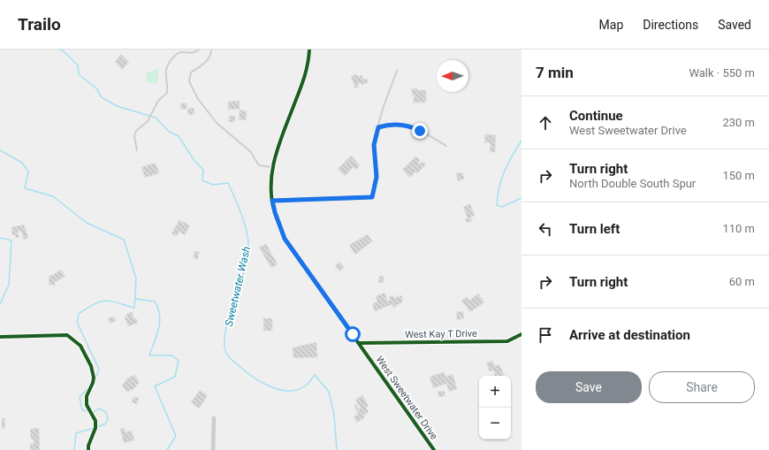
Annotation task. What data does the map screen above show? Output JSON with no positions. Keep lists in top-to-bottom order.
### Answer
{
  "streets": {
    "street": ["West Kay T Drive", "West Sweetwater Drive"]
  },
  "crossings": [
    ["West Kay T Drive", "West Sweetwater Drive"]
  ],
  "water": ["Sweetwater Wash"],
  "north": "left",
  "page": {
    "header": "Trailo",
    "nav": ["Map", "Directions", "Saved"],
    "heading": ["7 min", "Walk · 550 m"],
    "list": [
      ["Continue", "West Sweetwater Drive", "230 m"],
      ["Turn right", "North Double South Spur", "150 m"],
      ["Turn left", "110 m"],
      ["Turn right", "60 m"],
      "Arrive at destination"
    ],
    "buttons": ["Save", "Share"],
    "map_buttons": ["+", "−"]
  }
}
